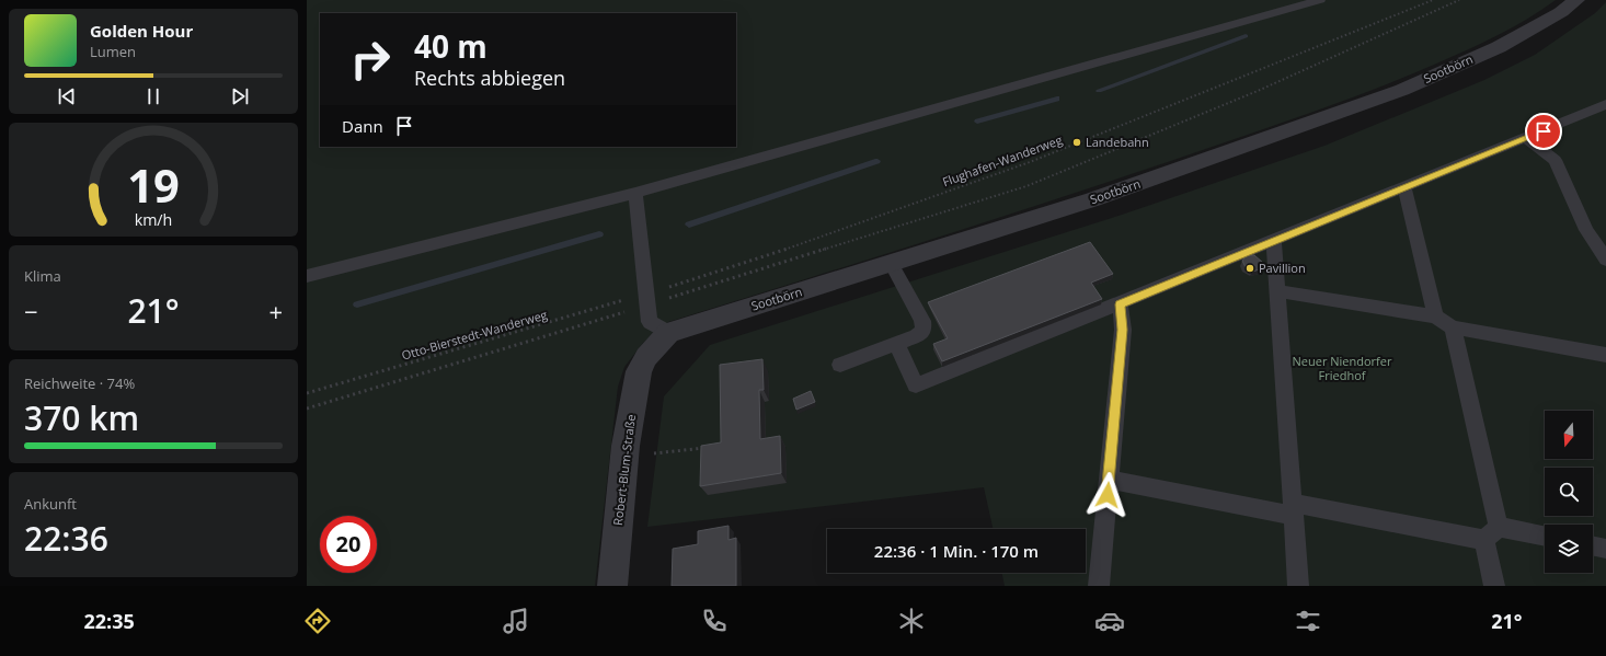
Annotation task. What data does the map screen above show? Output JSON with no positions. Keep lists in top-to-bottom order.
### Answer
{
  "streets": {
    "street": ["Sootbörn", "Robert-Blum-Straße"],
    "path": ["Flughafen-Wanderweg", "Otto-Bierstedt-Wanderweg"]
  },
  "crossings": [
    ["Sootbörn", "Robert-Blum-Straße"],
    ["Flughafen-Wanderweg", "Otto-Bierstedt-Wanderweg"]
  ],
  "parks": ["Neuer Niendorfer Friedhof"],
  "places": ["Landebahn", "Pavillion"],
  "north": "bottom",
  "page": {
    "turn": ["40 m", "Rechts abbiegen"],
    "song": ["Golden Hour", "Lumen"],
    "then": "Dann",
    "tile": [
      "Klima",
      ["Reichweite · 74%", "370 km"],
      ["Ankunft", "22:36"]
    ],
    "heat": ["−", "21°", "+"],
    "limit": "20",
    "trip": "22:36 · 1 Min. · 170 m",
    "tabs": ["22:35", "21°"],
    "gauge": ["19", "km/h"]
  }
}
